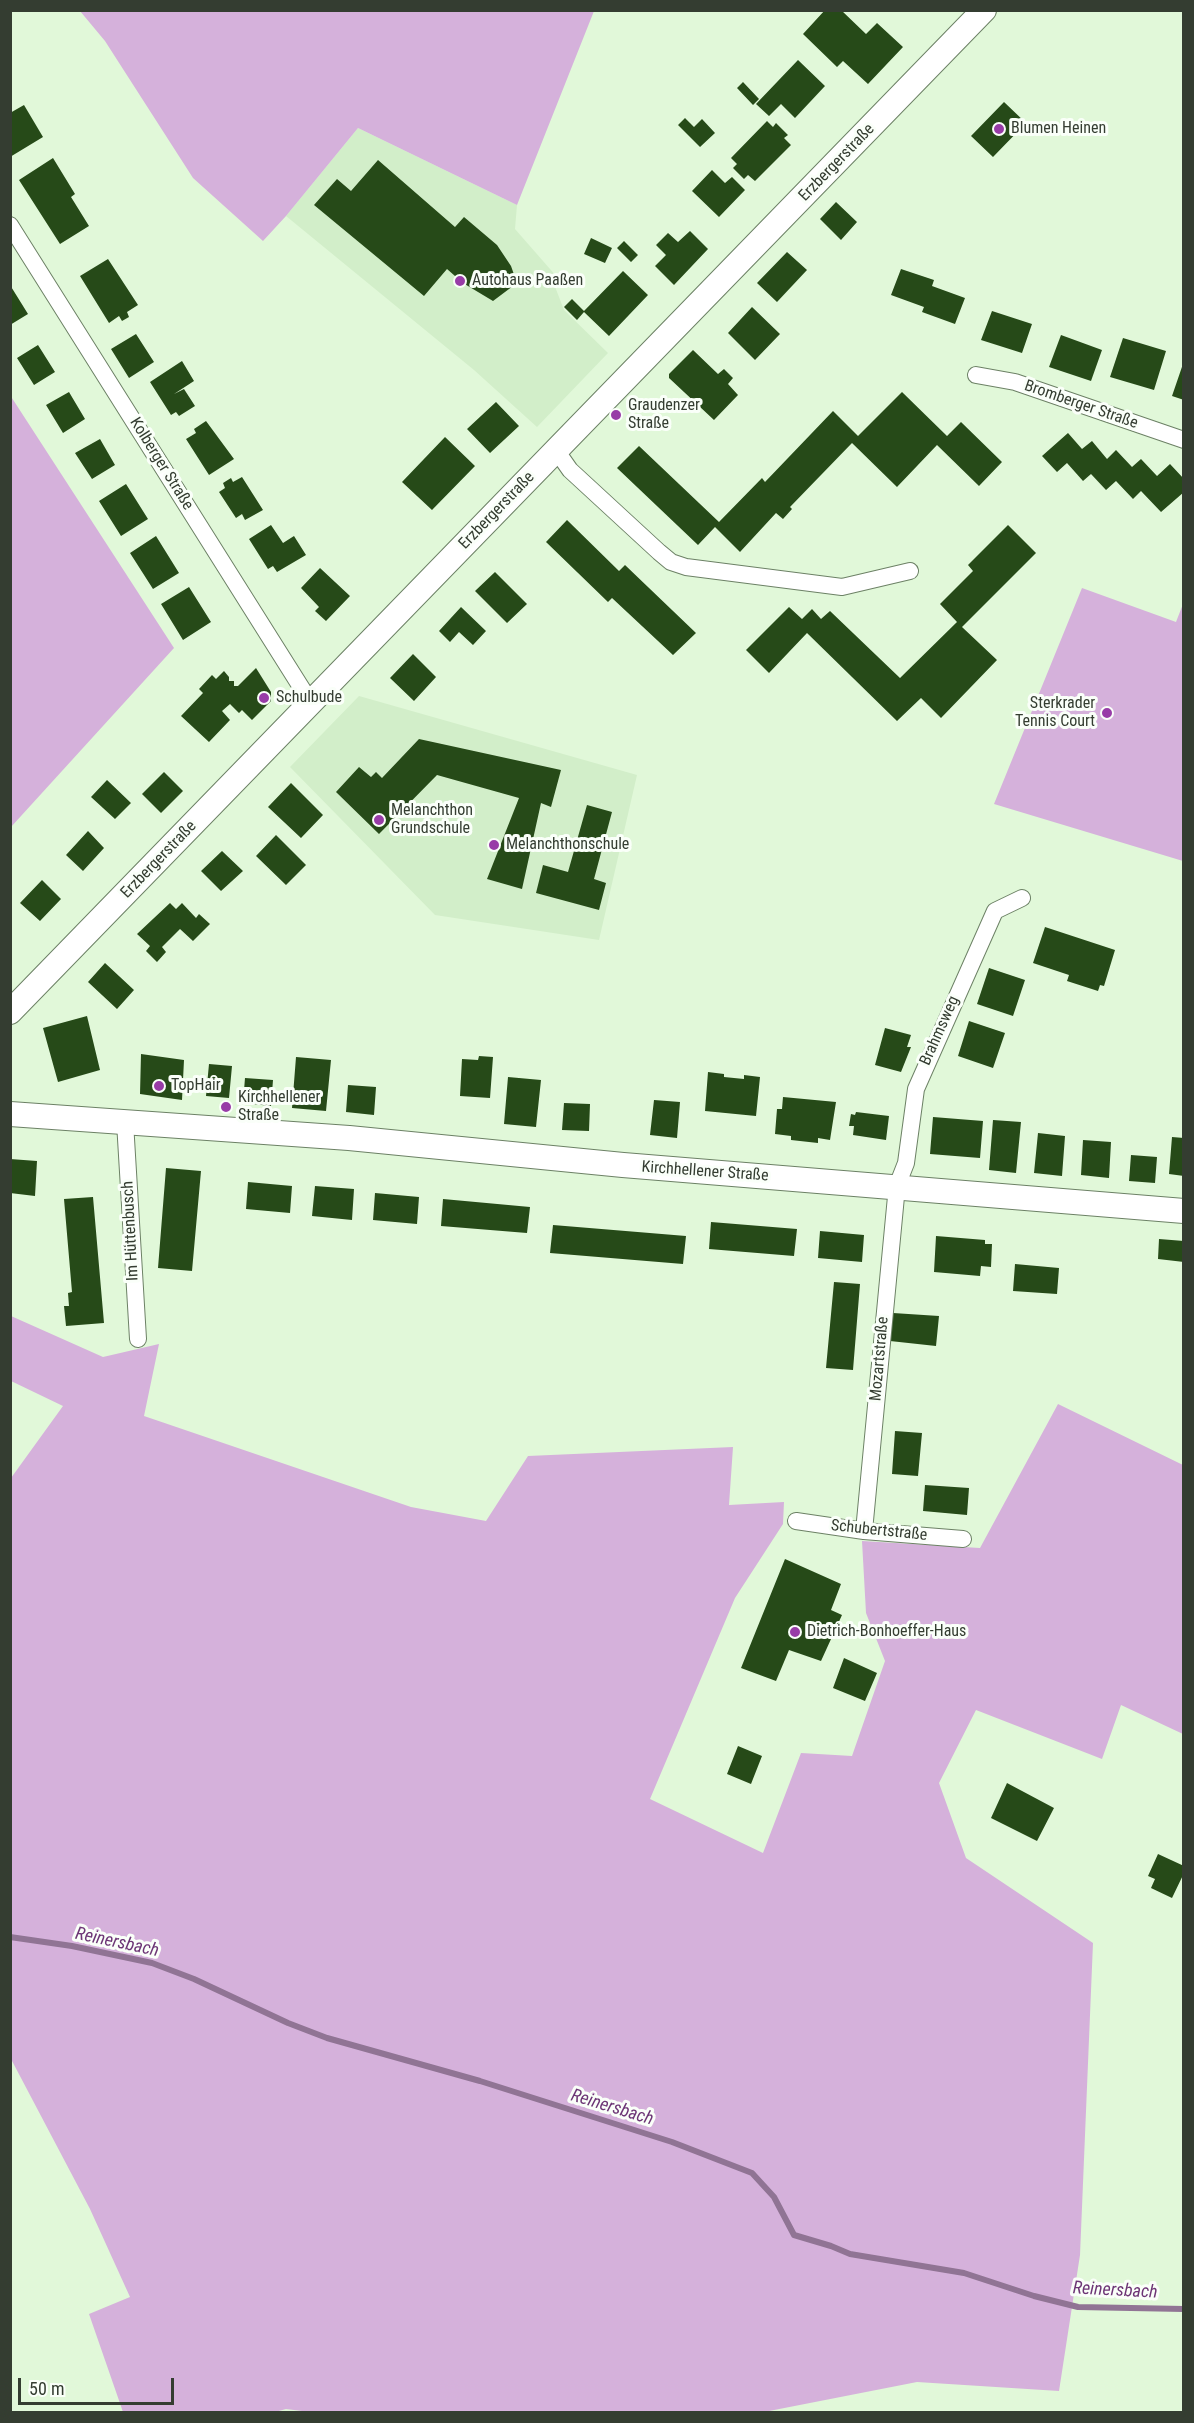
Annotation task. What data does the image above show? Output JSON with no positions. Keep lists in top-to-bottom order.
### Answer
{
  "streets": {
    "street": [
      "Erzbergerstraße",
      "Bromberger Straße",
      "Kolberger Straße",
      "Brahmsweg",
      "Kirchhellener Straße",
      "Im Hüttenbusch",
      "Mozartstraße",
      "Schubertstraße"
    ]
  },
  "crossings": [
    ["Erzbergerstraße", "Kolberger Straße"],
    ["Brahmsweg", "Kirchhellener Straße"],
    ["Brahmsweg", "Mozartstraße"],
    ["Kirchhellener Straße", "Im Hüttenbusch"],
    ["Kirchhellener Straße", "Mozartstraße"],
    ["Mozartstraße", "Schubertstraße"]
  ],
  "water": ["Reinersbach"],
  "places": [
    "Blumen Heinen",
    "Autohaus Paaßen",
    "Graudenzer Straße",
    "Schulbude",
    "Sterkrader Tennis Court",
    "Melanchthon Grundschule",
    "Melanchthonschule",
    "TopHair",
    "Kirchhellener Straße",
    "Dietrich-Bonhoeffer-Haus"
  ],
  "scale_bar": "50 m"
}
